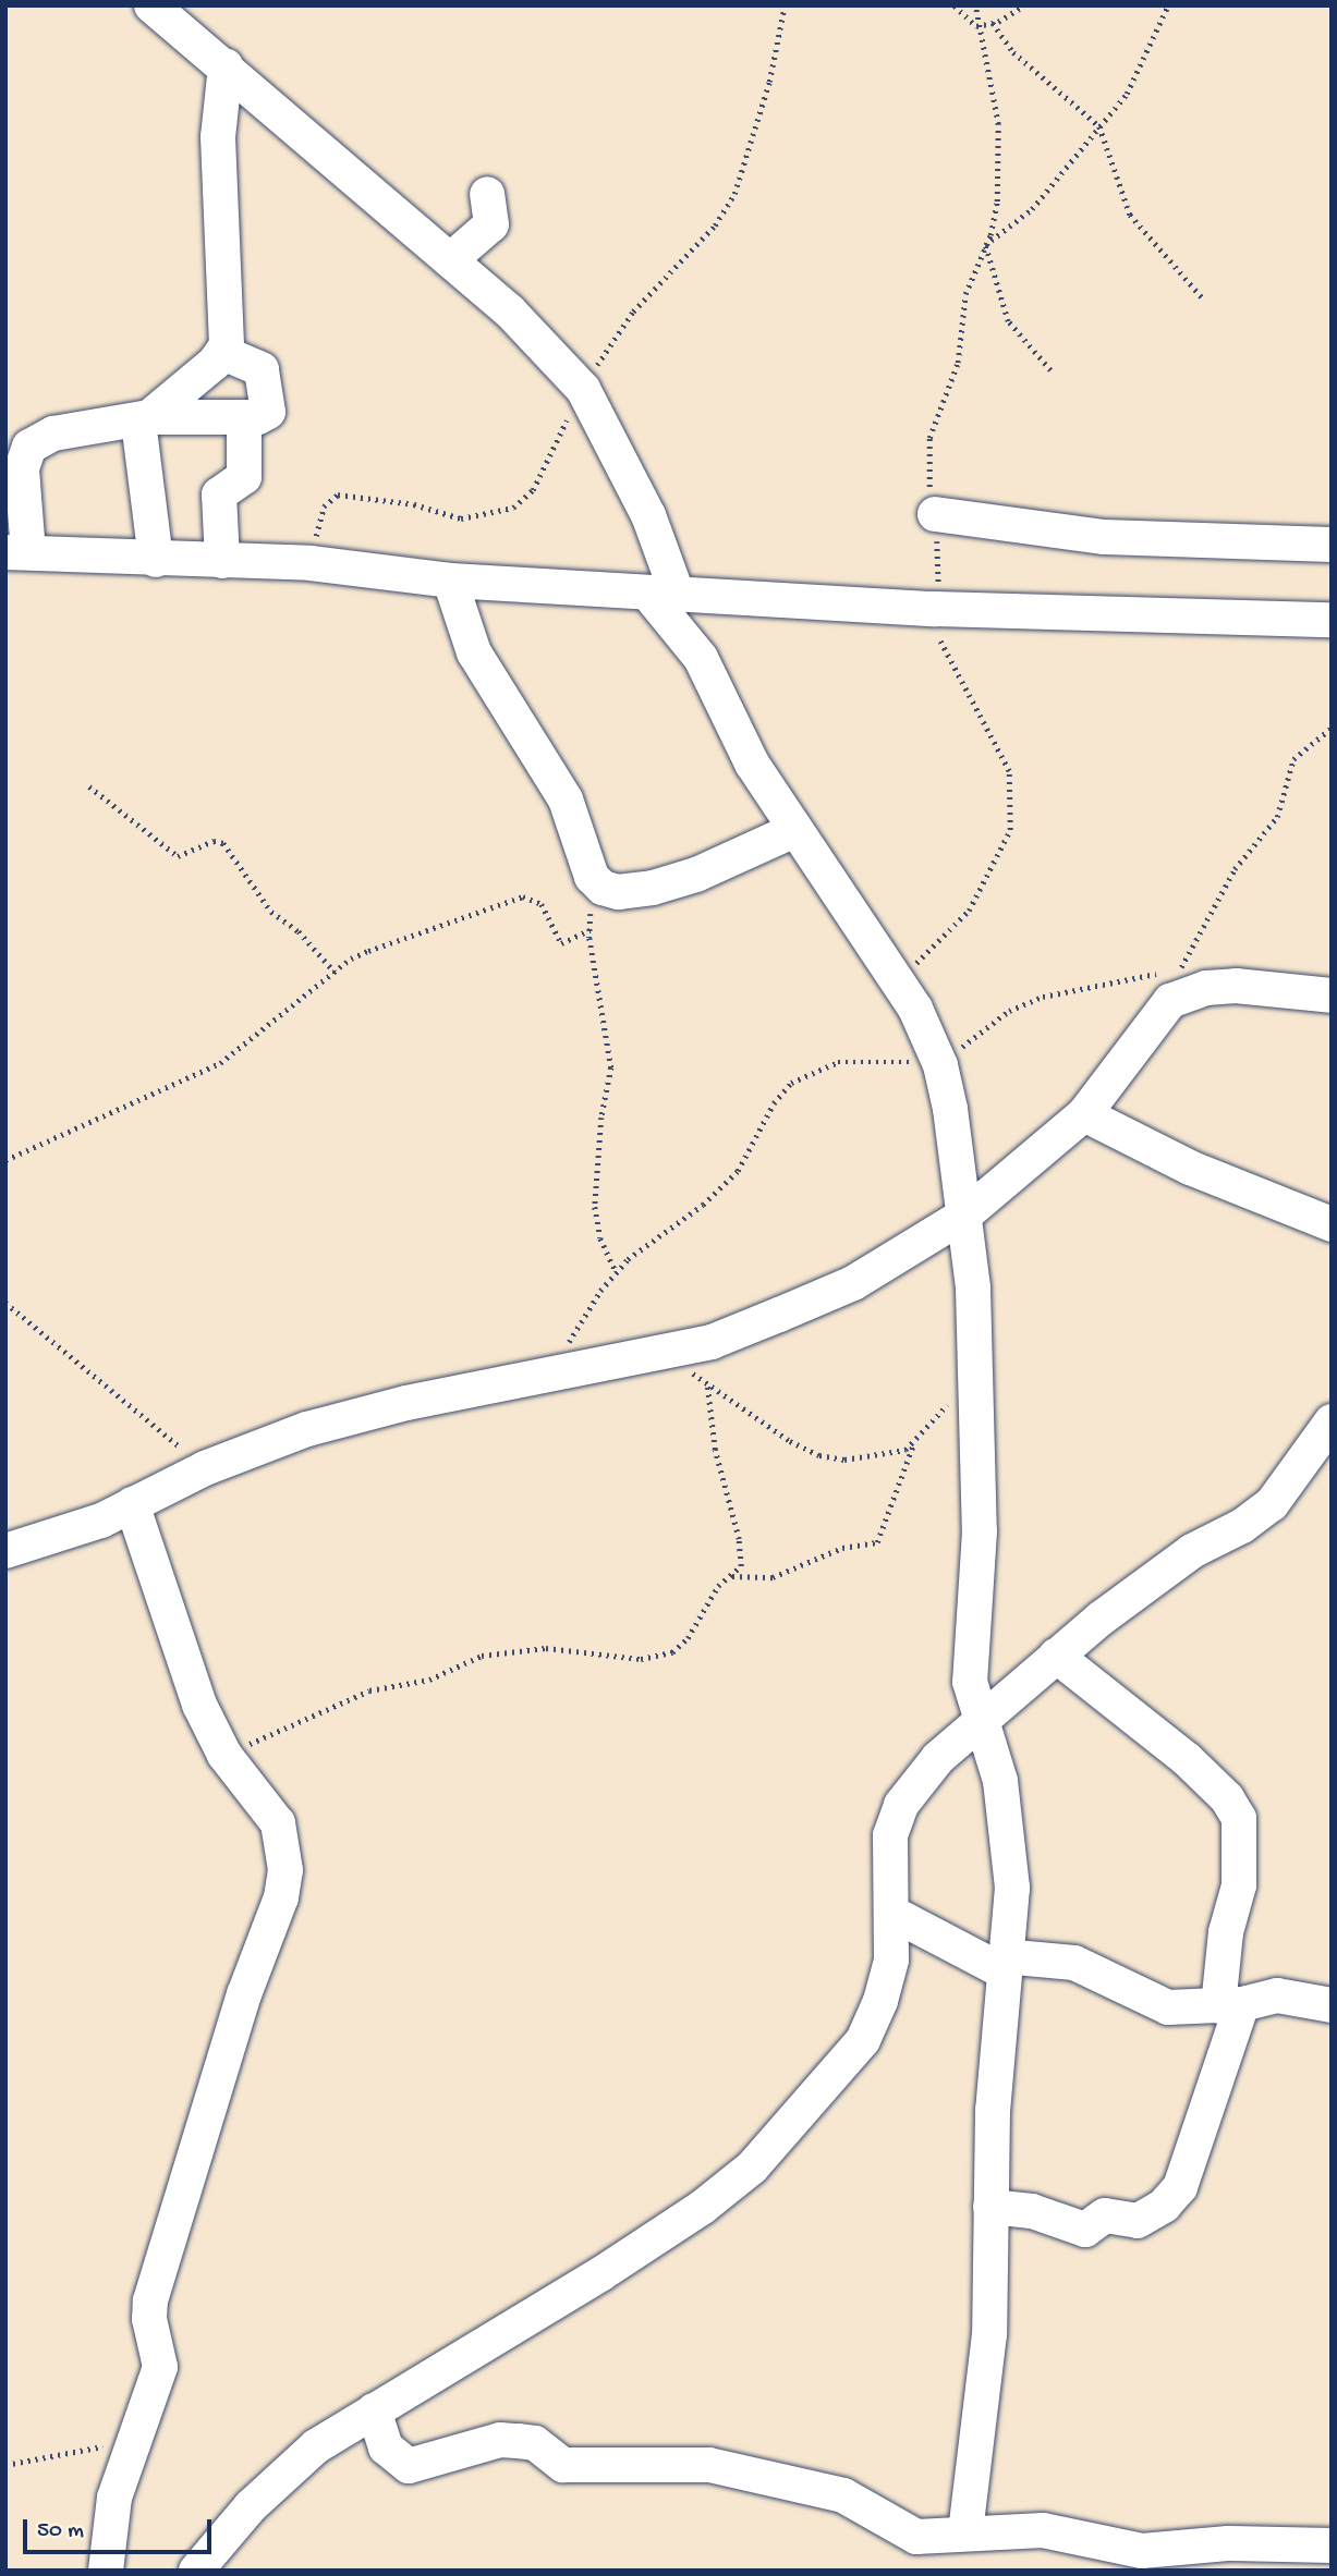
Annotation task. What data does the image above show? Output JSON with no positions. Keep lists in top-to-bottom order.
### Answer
{
  "scale_bar": "50 m"
}
